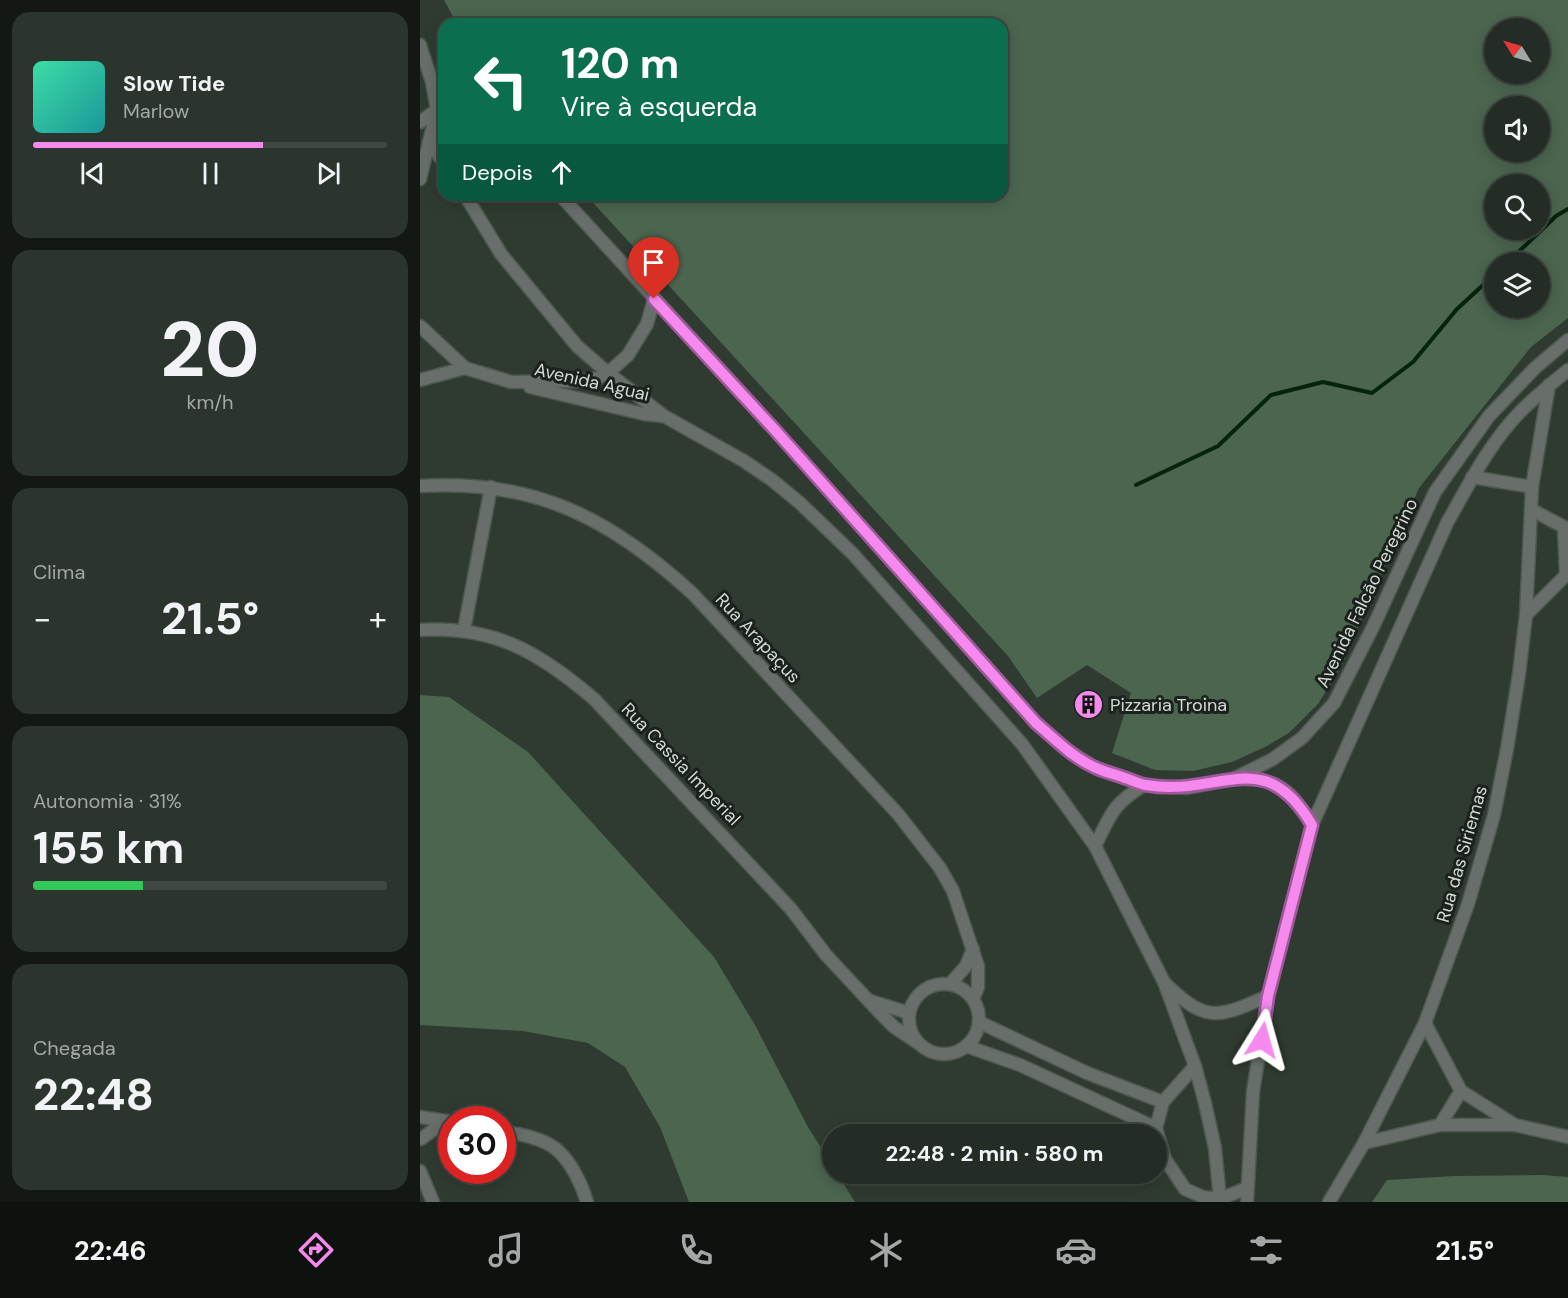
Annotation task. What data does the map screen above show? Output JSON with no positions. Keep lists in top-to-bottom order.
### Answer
{
  "streets": {
    "street": [
      "Avenida Aguai",
      "Avenida Falcão Peregrino",
      "Rua Arapaçus",
      "Rua Cassia Imperial",
      "Rua das Siriemas"
    ]
  },
  "crossings": [
    ["Rua Arapaçus", "Rua Cassia Imperial"]
  ],
  "places": {
    "building": ["Pizzaria Troina"]
  },
  "north": "top left",
  "page": {
    "turn": ["120 m", "Vire à esquerda"],
    "song": ["Slow Tide", "Marlow"],
    "then": "Depois",
    "tile": [
      ["20", "km/h"],
      "Clima",
      ["Autonomia · 31%", "155 km"],
      ["Chegada", "22:48"]
    ],
    "heat": ["−", "21.5°", "+"],
    "limit": "30",
    "trip": "22:48 · 2 min · 580 m",
    "tabs": ["22:46", "21.5°"]
  }
}
